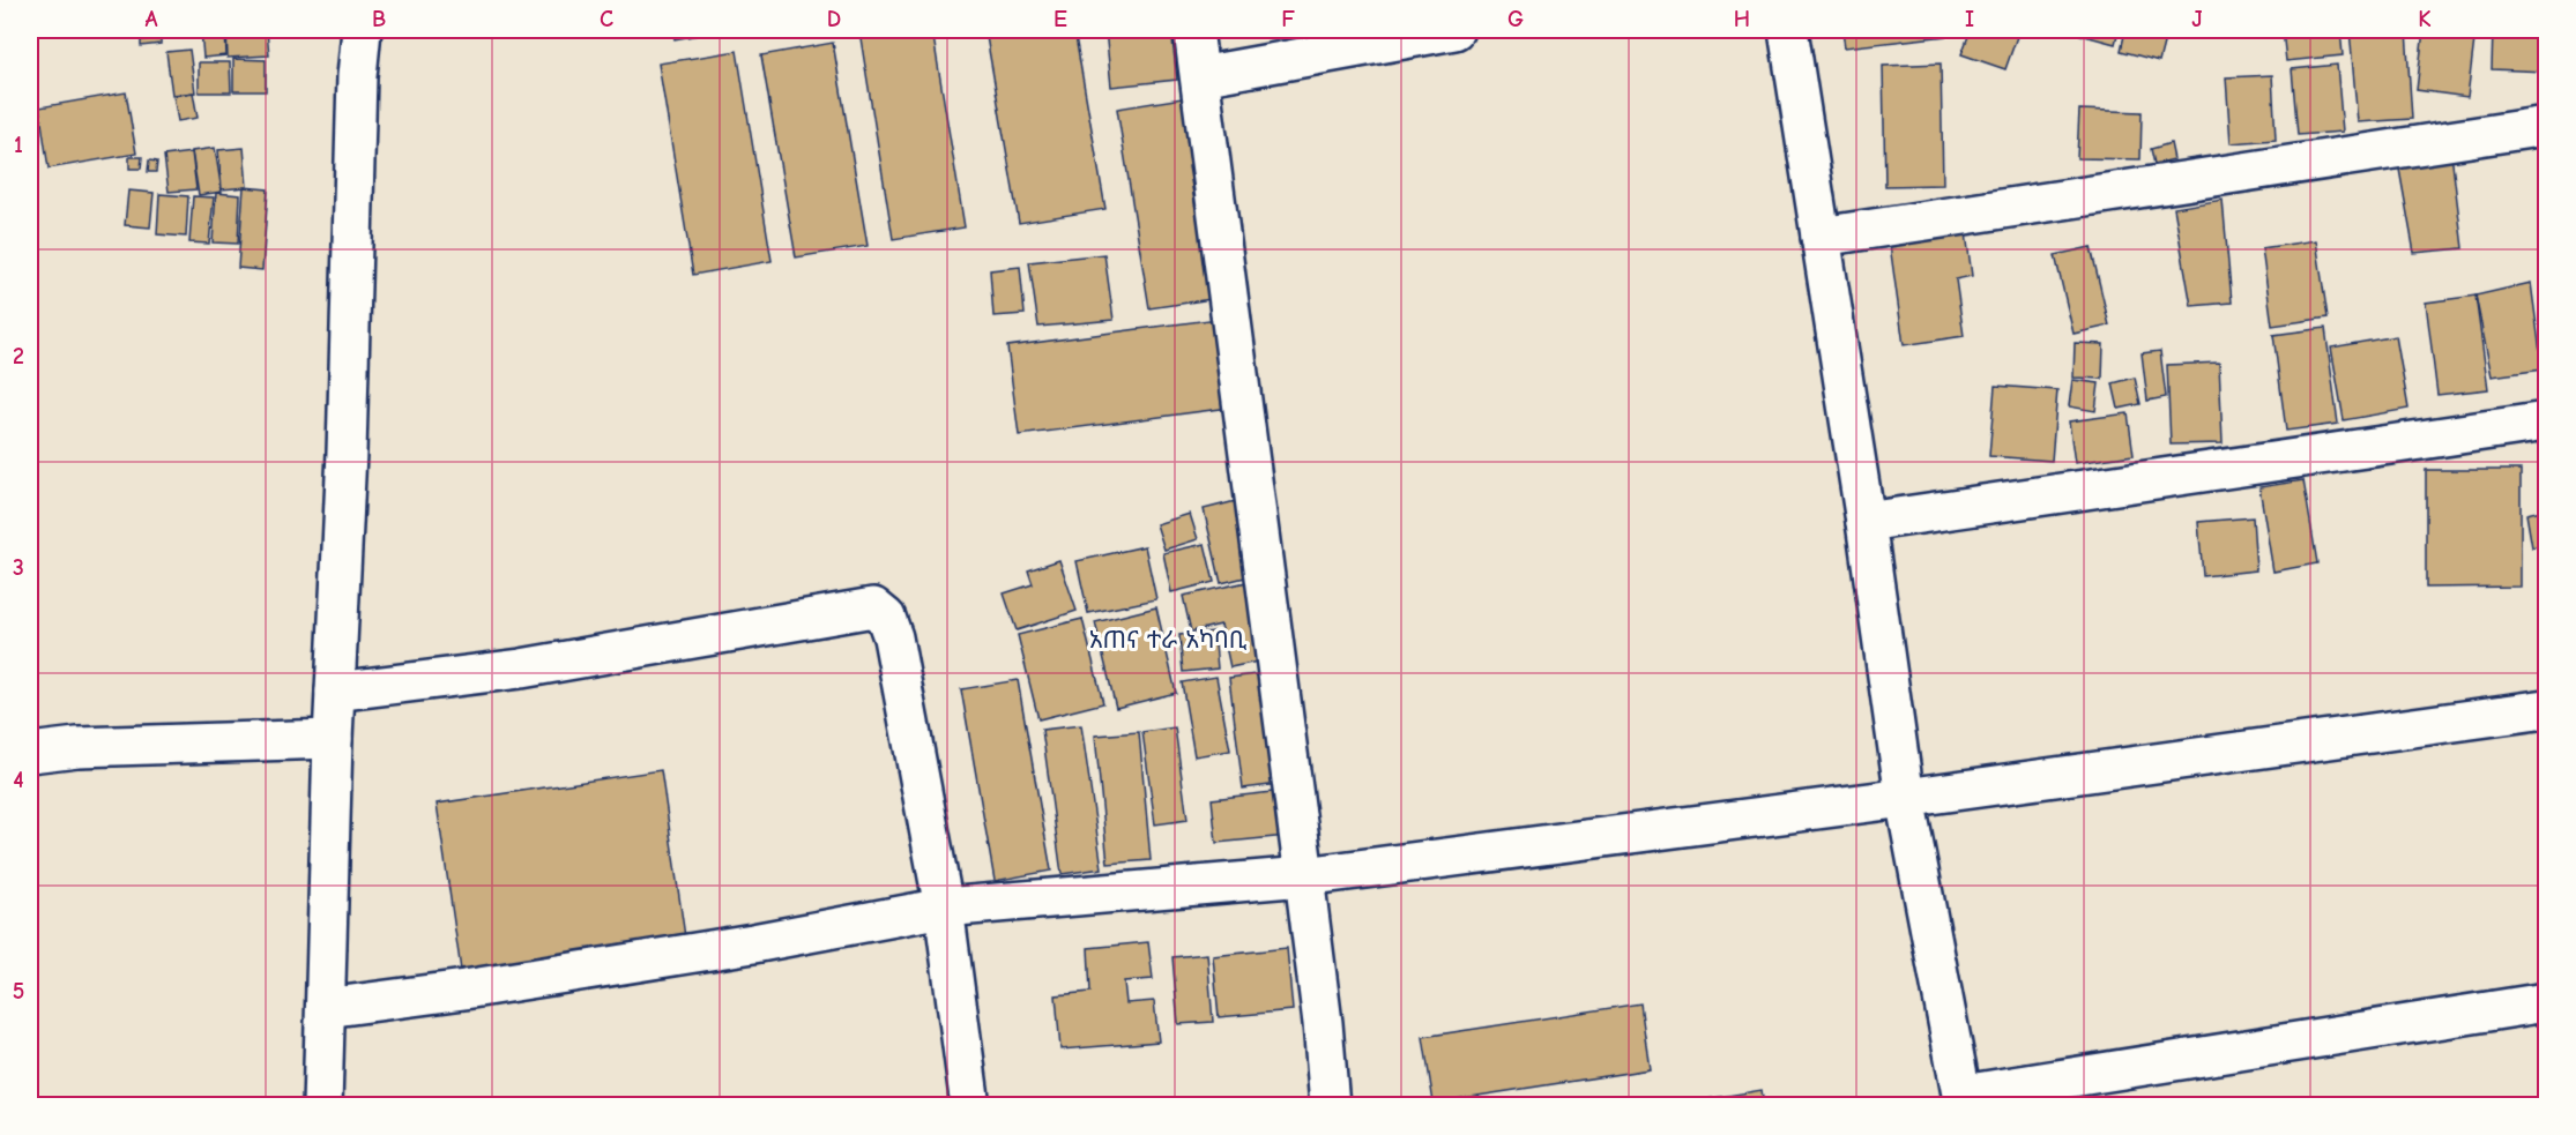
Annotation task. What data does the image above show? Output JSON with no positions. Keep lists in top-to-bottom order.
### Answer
{
  "districts": ["አጠና ተራ አካባቢ"],
  "grid": {
    "columns": [
      "A",
      "B",
      "C",
      "D",
      "E",
      "F",
      "G",
      "H",
      "I",
      "J",
      "K"
    ],
    "rows": [
      "1",
      "2",
      "3",
      "4",
      "5"
    ]
  }
}
